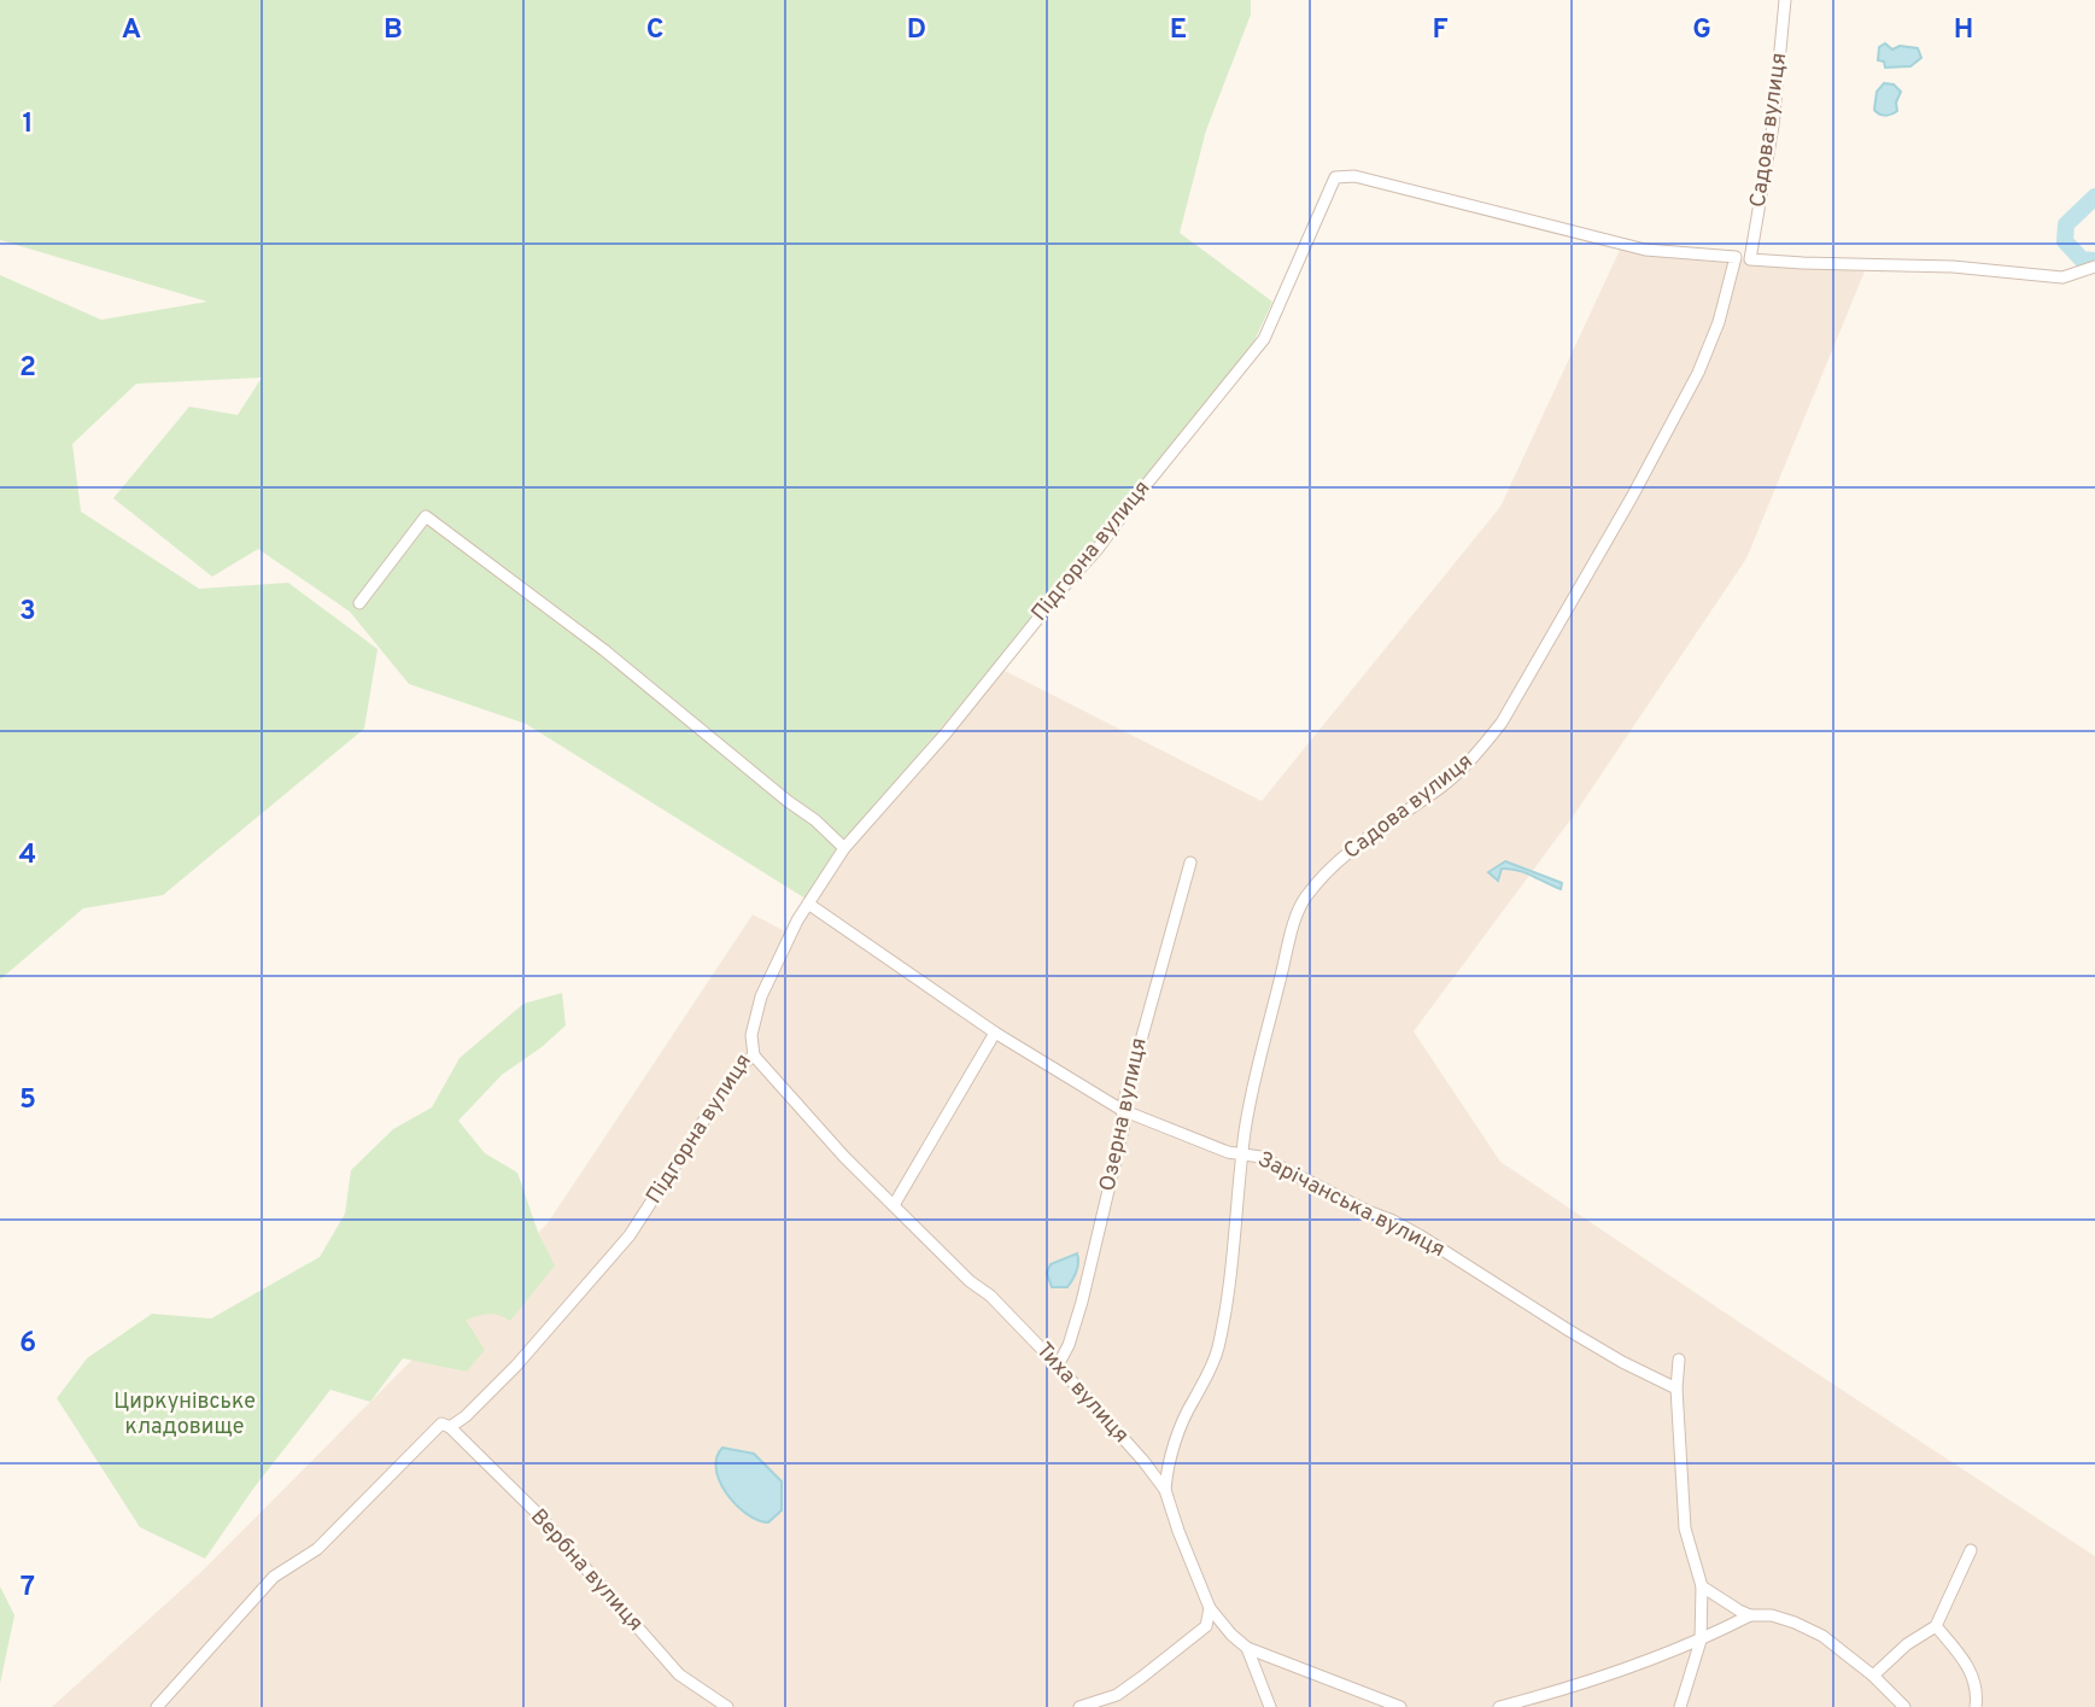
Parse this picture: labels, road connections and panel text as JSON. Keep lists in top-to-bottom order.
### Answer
{
  "streets": {
    "street": [
      "Садова вулиця",
      "Підгорна вулиця",
      "Озерна вулиця",
      "Зарічанська вулиця",
      "Тиха вулиця",
      "Вербна вулиця"
    ]
  },
  "crossings": [
    ["Садова вулиця", "Підгорна вулиця"],
    ["Садова вулиця", "Зарічанська вулиця"],
    ["Садова вулиця", "Тиха вулиця"],
    ["Підгорна вулиця", "Зарічанська вулиця"],
    ["Підгорна вулиця", "Тиха вулиця"],
    ["Підгорна вулиця", "Вербна вулиця"],
    ["Озерна вулиця", "Зарічанська вулиця"],
    ["Озерна вулиця", "Тиха вулиця"]
  ],
  "parks": ["Циркунівське кладовище"],
  "grid": {
    "columns": [
      "A",
      "B",
      "C",
      "D",
      "E",
      "F",
      "G",
      "H"
    ],
    "rows": [
      "1",
      "2",
      "3",
      "4",
      "5",
      "6",
      "7"
    ]
  }
}
